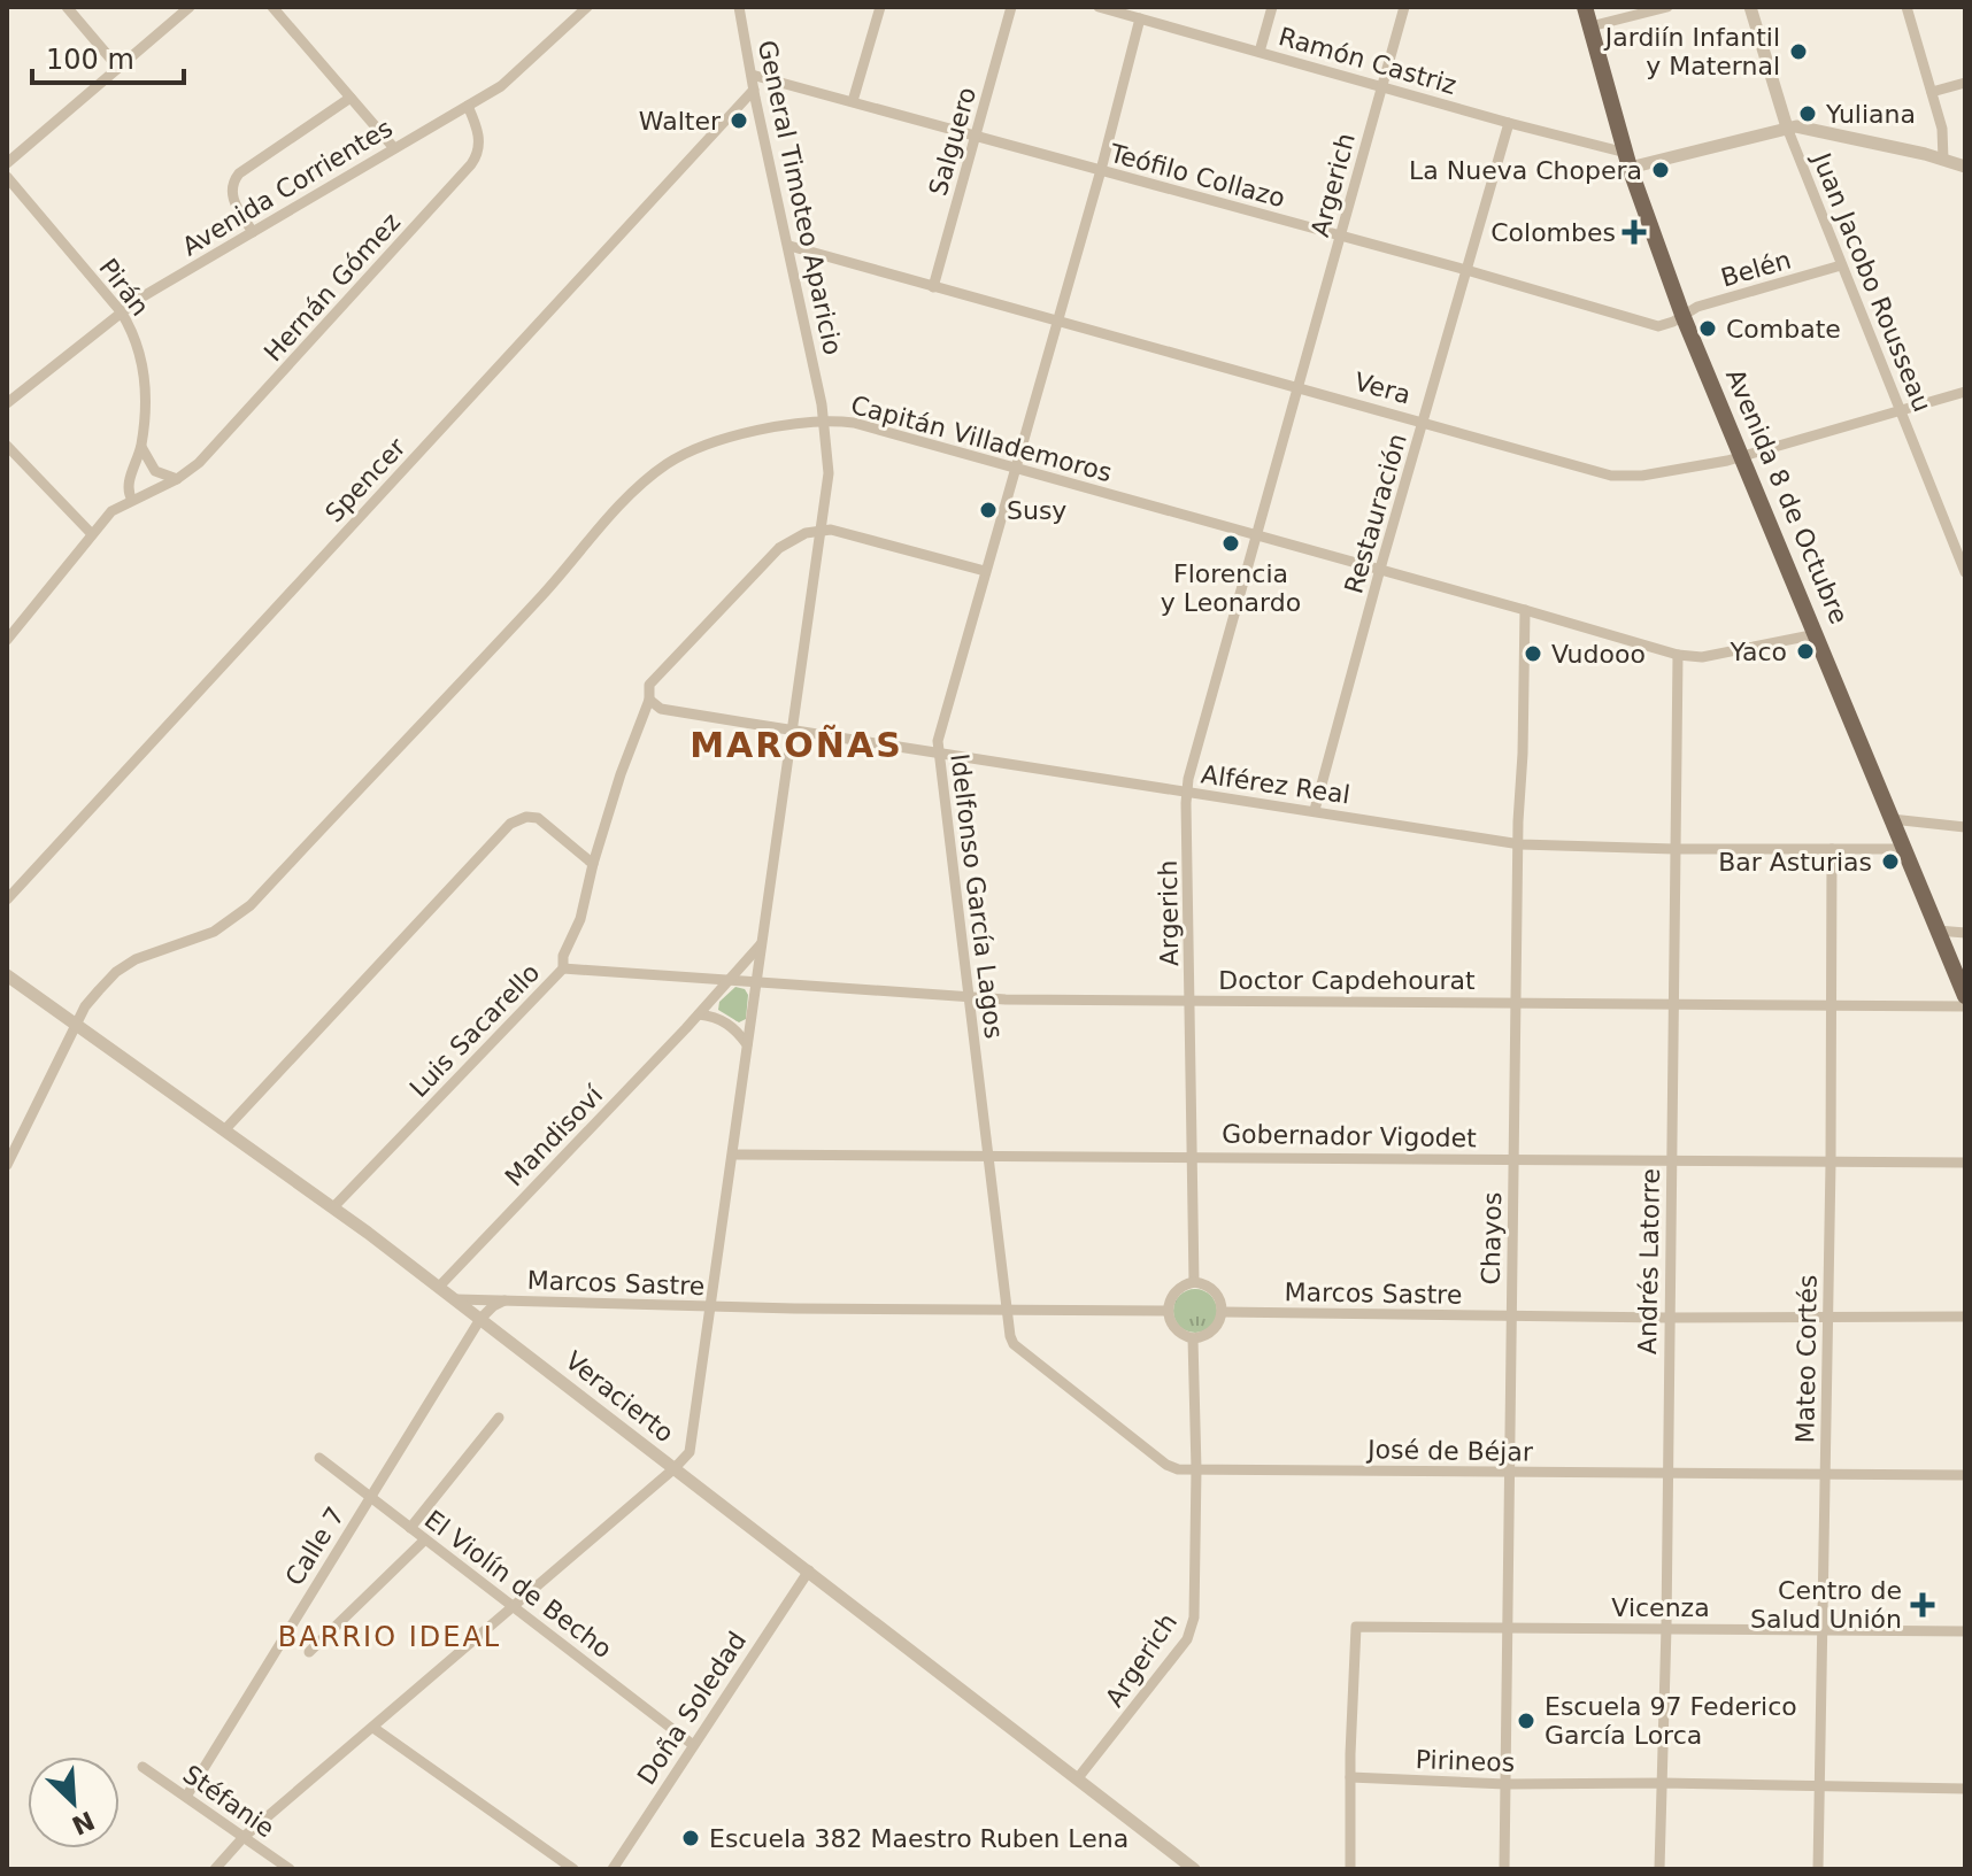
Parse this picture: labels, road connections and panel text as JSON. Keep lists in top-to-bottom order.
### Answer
{
  "streets": {
    "main road": ["Avenida 8 de Octubre"],
    "street": [
      "Ramón Castriz",
      "Salguero",
      "Teófilo Collazo",
      "Argerich",
      "Avenida Corrientes",
      "General Timoteo Aparicio",
      "Belén",
      "Juan Jacobo Rousseau",
      "Pirán",
      "Hernán Gómez",
      "Vera",
      "Capitán Villademoros",
      "Spencer",
      "Restauración",
      "Alférez Real",
      "Idelfonso García Lagos",
      "Doctor Capdehourat",
      "Luis Sacarello",
      "Mandisoví",
      "Gobernador Vigodet",
      "Chayos",
      "Andrés Latorre",
      "Marcos Sastre",
      "Mateo Cortés",
      "Veracierto",
      "José de Béjar",
      "Calle 7",
      "El Violín de Becho",
      "Vicenza",
      "Doña Soledad",
      "Pirineos",
      "Stéfanie"
    ]
  },
  "crossings": [
    ["Ramón Castriz", "Argerich"],
    ["Ramón Castriz", "Avenida 8 de Octubre"],
    ["Ramón Castriz", "Restauración"],
    ["Ramón Castriz", "Idelfonso García Lagos"],
    ["Salguero", "Teófilo Collazo"],
    ["Salguero", "Vera"],
    ["Teófilo Collazo", "Argerich"],
    ["Teófilo Collazo", "General Timoteo Aparicio"],
    ["Teófilo Collazo", "Belén"],
    ["Teófilo Collazo", "Avenida 8 de Octubre"],
    ["Teófilo Collazo", "Restauración"],
    ["Teófilo Collazo", "Idelfonso García Lagos"],
    ["Argerich", "Vera"],
    ["Argerich", "Capitán Villademoros"],
    ["Argerich", "Alférez Real"],
    ["Argerich", "Doctor Capdehourat"],
    ["Argerich", "Gobernador Vigodet"],
    ["Argerich", "Marcos Sastre"],
    ["Argerich", "Veracierto"],
    ["Argerich", "José de Béjar"],
    ["Avenida Corrientes", "Pirán"],
    ["Avenida Corrientes", "Hernán Gómez"],
    ["General Timoteo Aparicio", "Vera"],
    ["General Timoteo Aparicio", "Capitán Villademoros"],
    ["General Timoteo Aparicio", "Spencer"],
    ["General Timoteo Aparicio", "Alférez Real"],
    ["General Timoteo Aparicio", "Doctor Capdehourat"],
    ["General Timoteo Aparicio", "Luis Sacarello"],
    ["General Timoteo Aparicio", "Gobernador Vigodet"],
    ["General Timoteo Aparicio", "Marcos Sastre"],
    ["General Timoteo Aparicio", "Veracierto"],
    ["Belén", "Juan Jacobo Rousseau"],
    ["Belén", "Avenida 8 de Octubre"],
    ["Juan Jacobo Rousseau", "Vera"],
    ["Pirán", "Hernán Gómez"],
    ["Vera", "Avenida 8 de Octubre"],
    ["Vera", "Restauración"],
    ["Vera", "Idelfonso García Lagos"],
    ["Capitán Villademoros", "Avenida 8 de Octubre"],
    ["Capitán Villademoros", "Restauración"],
    ["Capitán Villademoros", "Idelfonso García Lagos"],
    ["Capitán Villademoros", "Chayos"],
    ["Capitán Villademoros", "Andrés Latorre"],
    ["Capitán Villademoros", "Veracierto"],
    ["Avenida 8 de Octubre", "Alférez Real"],
    ["Restauración", "Alférez Real"],
    ["Alférez Real", "Idelfonso García Lagos"],
    ["Alférez Real", "Luis Sacarello"],
    ["Alférez Real", "Chayos"],
    ["Alférez Real", "Andrés Latorre"],
    ["Alférez Real", "Mateo Cortés"],
    ["Idelfonso García Lagos", "Doctor Capdehourat"],
    ["Idelfonso García Lagos", "Gobernador Vigodet"],
    ["Idelfonso García Lagos", "Marcos Sastre"],
    ["Idelfonso García Lagos", "José de Béjar"],
    ["Doctor Capdehourat", "Luis Sacarello"],
    ["Doctor Capdehourat", "Mandisoví"],
    ["Doctor Capdehourat", "Chayos"],
    ["Doctor Capdehourat", "Andrés Latorre"],
    ["Doctor Capdehourat", "Mateo Cortés"],
    ["Luis Sacarello", "Veracierto"],
    ["Mandisoví", "Veracierto"],
    ["Gobernador Vigodet", "Chayos"],
    ["Gobernador Vigodet", "Andrés Latorre"],
    ["Gobernador Vigodet", "Mateo Cortés"],
    ["Chayos", "Marcos Sastre"],
    ["Chayos", "José de Béjar"],
    ["Chayos", "Vicenza"],
    ["Chayos", "Pirineos"],
    ["Andrés Latorre", "Marcos Sastre"],
    ["Andrés Latorre", "José de Béjar"],
    ["Andrés Latorre", "Vicenza"],
    ["Andrés Latorre", "Pirineos"],
    ["Marcos Sastre", "Mateo Cortés"],
    ["Marcos Sastre", "Veracierto"],
    ["Marcos Sastre", "José de Béjar"],
    ["Marcos Sastre", "Calle 7"],
    ["Mateo Cortés", "José de Béjar"],
    ["Mateo Cortés", "Vicenza"],
    ["Mateo Cortés", "Pirineos"],
    ["Veracierto", "Calle 7"],
    ["Veracierto", "Doña Soledad"],
    ["Calle 7", "El Violín de Becho"],
    ["Calle 7", "Stéfanie"],
    ["El Violín de Becho", "Doña Soledad"],
    ["Vicenza", "Pirineos"]
  ],
  "districts": ["MAROÑAS", "BARRIO IDEAL"],
  "places": {
    "other": [
      "Jardiín Infantil y Maternal",
      "Yuliana",
      "Walter",
      "La Nueva Chopera",
      "Combate",
      "Susy",
      "Florencia y Leonardo",
      "Yaco",
      "Vudooo",
      "Bar Asturias",
      "Escuela 97 Federico García Lorca",
      "Escuela 382 Maestro Ruben Lena"
    ],
    "health": ["Colombes", "Centro de Salud Unión"]
  },
  "scale_bar": "100 m",
  "north": "bottom right"
}
